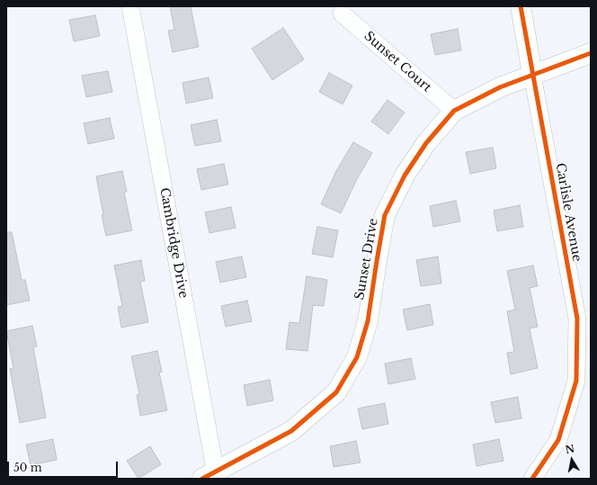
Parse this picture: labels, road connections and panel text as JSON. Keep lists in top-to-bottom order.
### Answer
{
  "streets": {
    "street": [
      "Sunset Court",
      "Carlisle Avenue",
      "Cambridge Drive",
      "Sunset Drive"
    ]
  },
  "crossings": [
    ["Sunset Court", "Sunset Drive"],
    ["Carlisle Avenue", "Sunset Drive"],
    ["Cambridge Drive", "Sunset Drive"]
  ],
  "scale_bar": "50 m",
  "north": "top"
}
